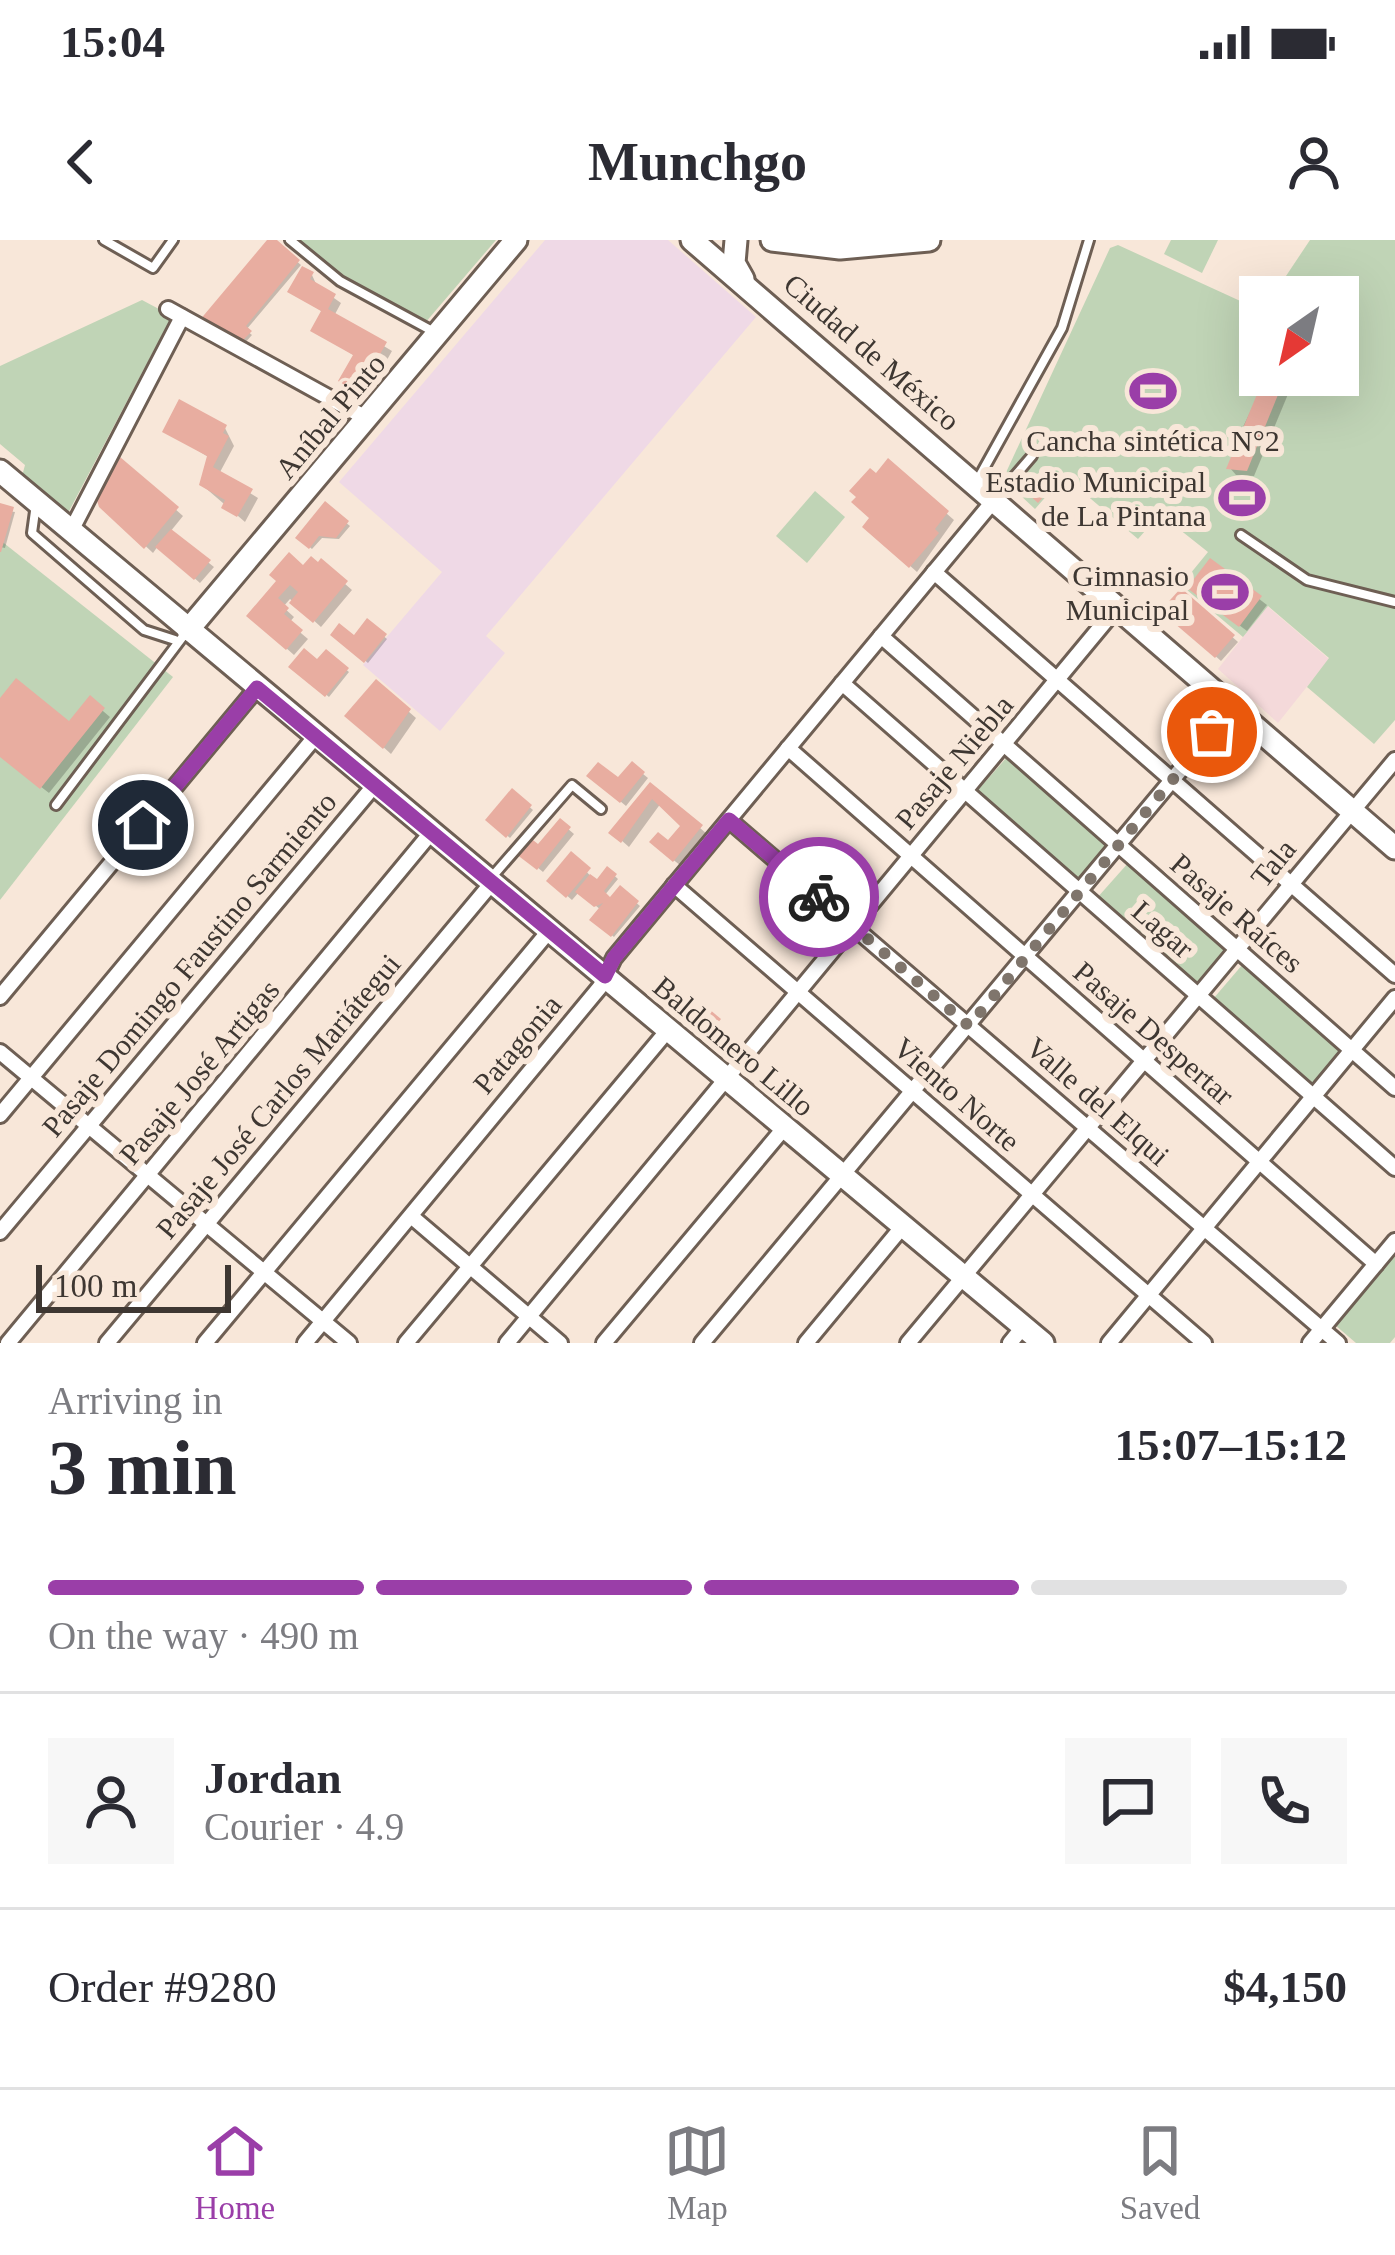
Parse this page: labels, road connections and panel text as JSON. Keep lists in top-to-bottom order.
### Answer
{
  "streets": {
    "street": [
      "Ciudad de México",
      "Aníbal Pinto",
      "Pasaje Niebla",
      "Tala",
      "Pasaje Raíces",
      "Lagar",
      "Pasaje Domingo Faustino Sarmiento",
      "Pasaje Despertar",
      "Patagonia",
      "Baldomero Lillo",
      "Pasaje José Artigas",
      "Viento Norte",
      "Pasaje José Carlos Mariátegui",
      "Valle del Elqui"
    ]
  },
  "crossings": [
    ["Ciudad de México", "Pasaje Niebla"],
    ["Ciudad de México", "Tala"],
    ["Ciudad de México", "Patagonia"],
    ["Aníbal Pinto", "Baldomero Lillo"],
    ["Pasaje Niebla", "Pasaje Raíces"],
    ["Pasaje Niebla", "Lagar"],
    ["Pasaje Niebla", "Pasaje Despertar"],
    ["Pasaje Niebla", "Baldomero Lillo"],
    ["Pasaje Niebla", "Viento Norte"],
    ["Pasaje Niebla", "Valle del Elqui"],
    ["Tala", "Pasaje Raíces"],
    ["Tala", "Lagar"],
    ["Tala", "Pasaje Despertar"],
    ["Tala", "Baldomero Lillo"],
    ["Tala", "Viento Norte"],
    ["Tala", "Valle del Elqui"],
    ["Pasaje Raíces", "Patagonia"],
    ["Lagar", "Patagonia"],
    ["Pasaje Domingo Faustino Sarmiento", "Baldomero Lillo"],
    ["Pasaje Despertar", "Patagonia"],
    ["Patagonia", "Baldomero Lillo"],
    ["Patagonia", "Viento Norte"],
    ["Patagonia", "Valle del Elqui"],
    ["Baldomero Lillo", "Pasaje José Artigas"],
    ["Baldomero Lillo", "Pasaje José Carlos Mariátegui"]
  ],
  "places": {
    "sports": ["Cancha sintética N°2", "Estadio Municipal de La Pintana", "Gimnasio Municipal"]
  },
  "scale_bar": "100 m",
  "north": "bottom left",
  "page": {
    "status": "15:04",
    "header": "Munchgo",
    "scale": "100 m",
    "heading": ["3 min", "Arriving in", "15:07–15:12"],
    "panel": [
      "Jordan",
      "Courier · 4.9",
      "Order #9280",
      "$4,150"
    ],
    "bar": "On the way · 490 m",
    "tabs": ["Home", "Map", "Saved"]
  }
}
